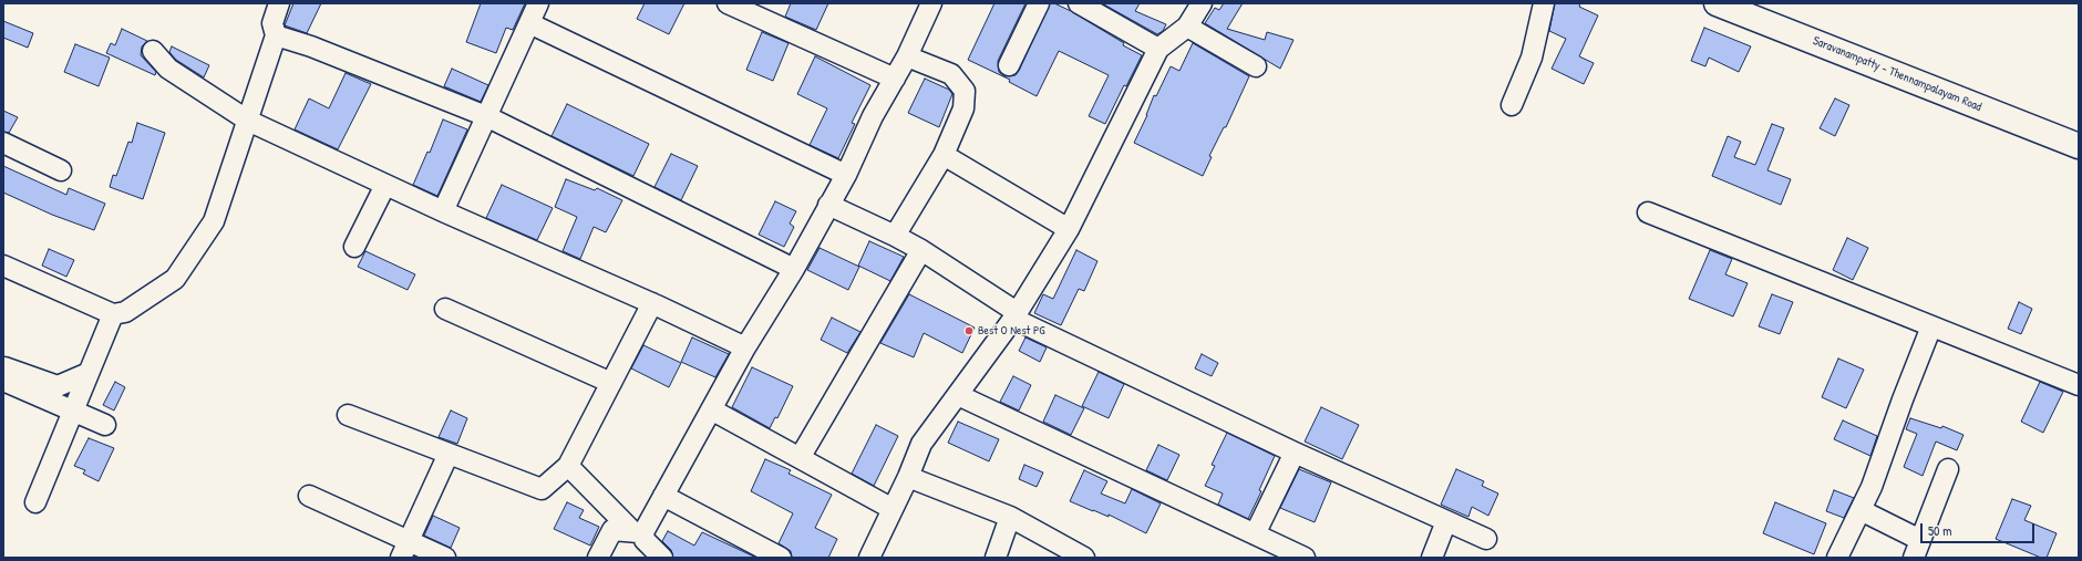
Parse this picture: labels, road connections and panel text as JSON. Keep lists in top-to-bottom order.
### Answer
{
  "streets": {
    "main road": ["Saravanampatty - Thennampalayam Road"]
  },
  "places": ["Best O Nest PG"],
  "scale_bar": "50 m"
}
